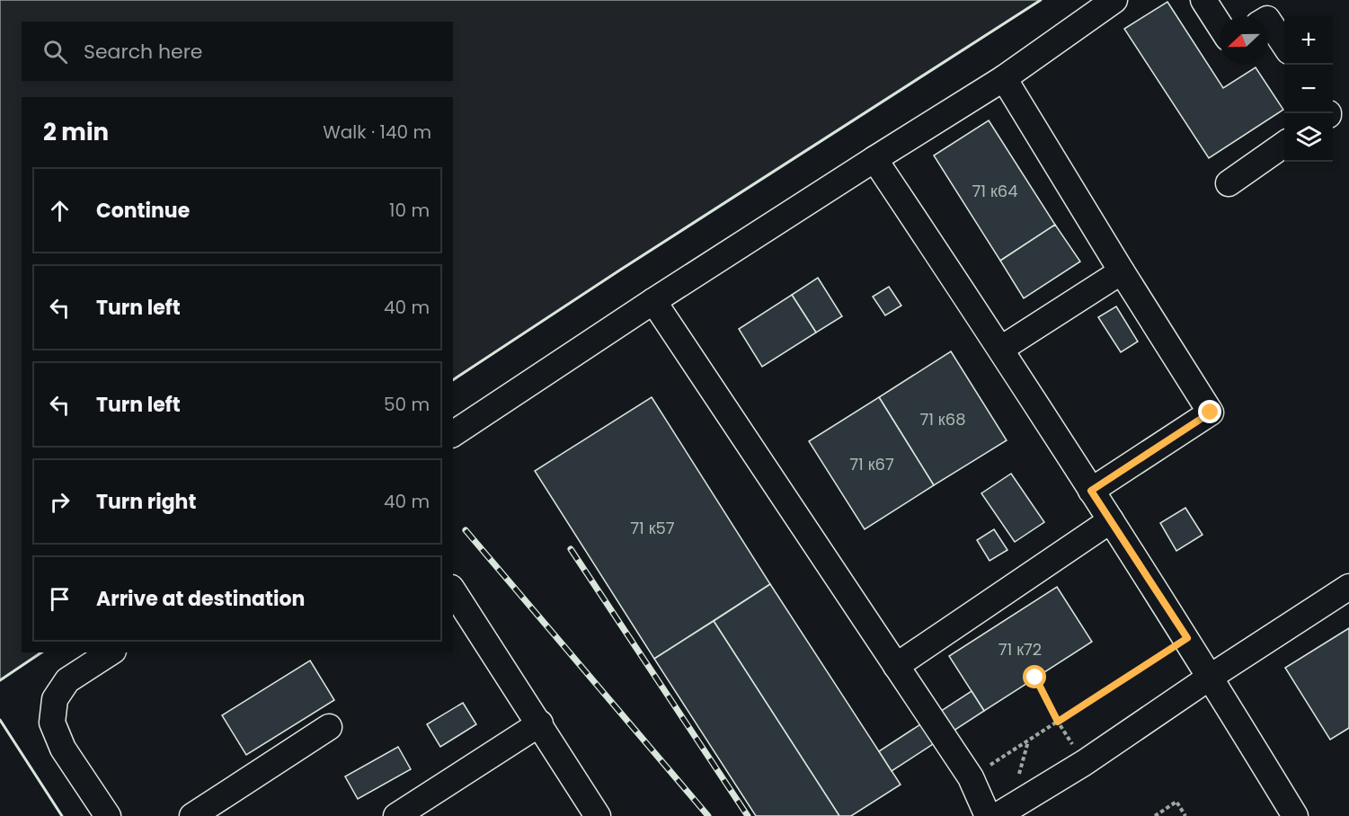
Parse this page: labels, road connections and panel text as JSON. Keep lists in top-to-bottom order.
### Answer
{
  "house_numbers": [
    "71 к64",
    "71 к68",
    "71 к67",
    "71 к57",
    "71 к72"
  ],
  "north": "left",
  "page": {
    "map_buttons": ["+", "−"],
    "search": "Search here",
    "heading": ["2 min", "Walk · 140 m"],
    "list": [
      ["Continue", "10 m"],
      ["Turn left", "40 m"],
      ["Turn left", "50 m"],
      ["Turn right", "40 m"],
      "Arrive at destination"
    ]
  }
}
